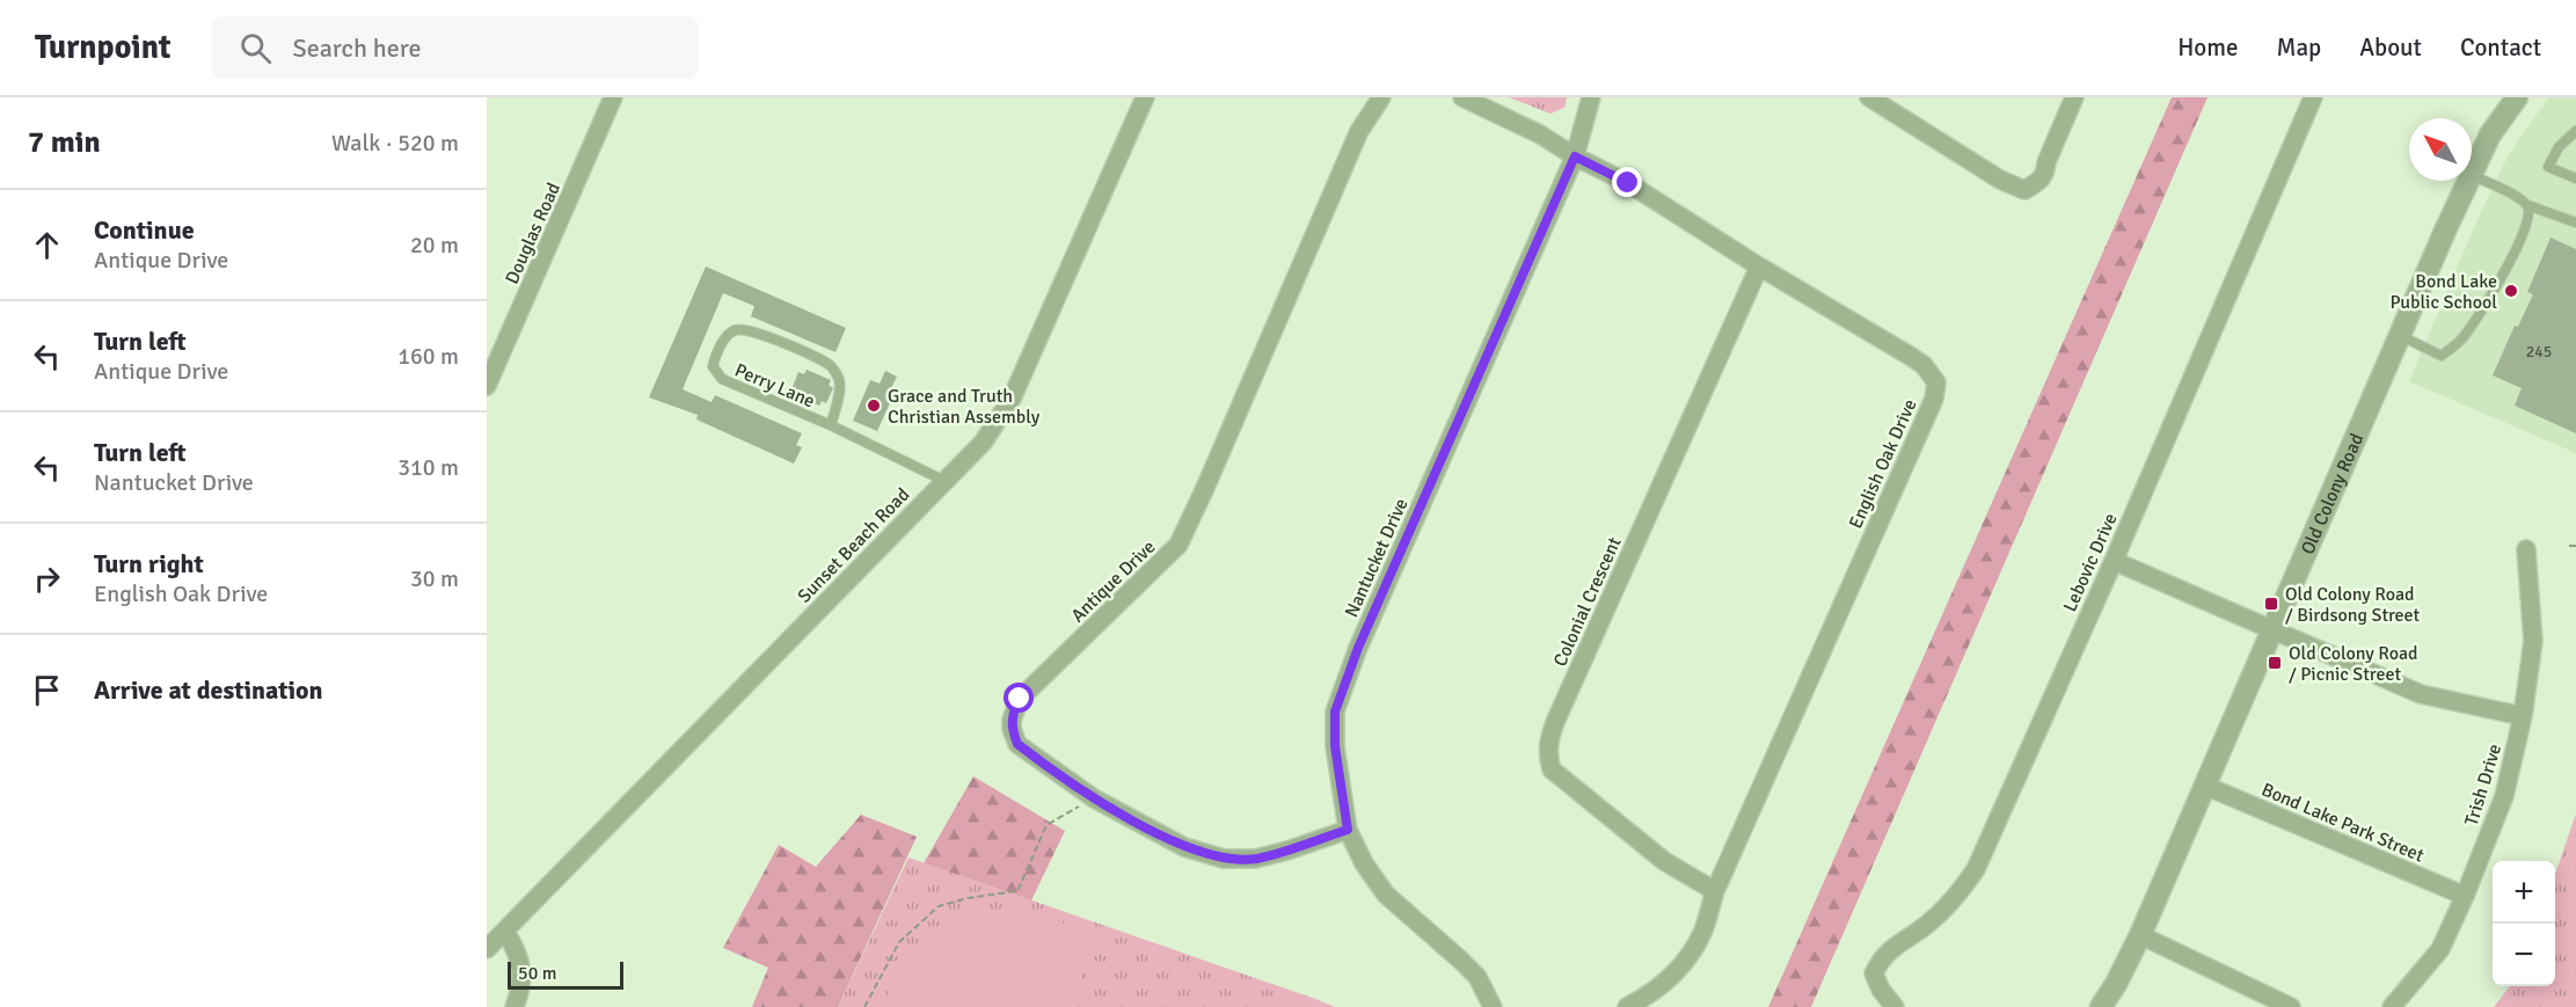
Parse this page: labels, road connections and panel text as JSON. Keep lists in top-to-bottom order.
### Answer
{
  "streets": {
    "street": [
      "Douglas Road",
      "English Oak Drive",
      "Old Colony Road",
      "Sunset Beach Road",
      "Nantucket Drive",
      "Lebovic Drive",
      "Antique Drive",
      "Colonial Crescent",
      "Trish Drive",
      "Bond Lake Park Street"
    ],
    "lane": ["Perry Lane"]
  },
  "crossings": [
    ["Perry Lane", "Sunset Beach Road"],
    ["English Oak Drive", "Nantucket Drive"],
    ["English Oak Drive", "Colonial Crescent"],
    ["Old Colony Road", "Bond Lake Park Street"],
    ["Nantucket Drive", "Antique Drive"],
    ["Trish Drive", "Bond Lake Park Street"]
  ],
  "places": {
    "other": ["Bond Lake Public School", "Grace and Truth Christian Assembly"],
    "transit": ["Old Colony Road / Birdsong Street", "Old Colony Road / Picnic Street"]
  },
  "house_numbers": ["245"],
  "scale_bar": "50 m",
  "north": "top left",
  "page": {
    "header": "Turnpoint",
    "search": "Search here",
    "nav": [
      "Home",
      "Map",
      "About",
      "Contact"
    ],
    "heading": ["7 min", "Walk · 520 m"],
    "list": [
      ["Continue", "Antique Drive", "20 m"],
      ["Turn left", "Antique Drive", "160 m"],
      ["Turn left", "Nantucket Drive", "310 m"],
      ["Turn right", "English Oak Drive", "30 m"],
      "Arrive at destination"
    ],
    "map_buttons": ["+", "−"],
    "scale": "50 m"
  }
}
